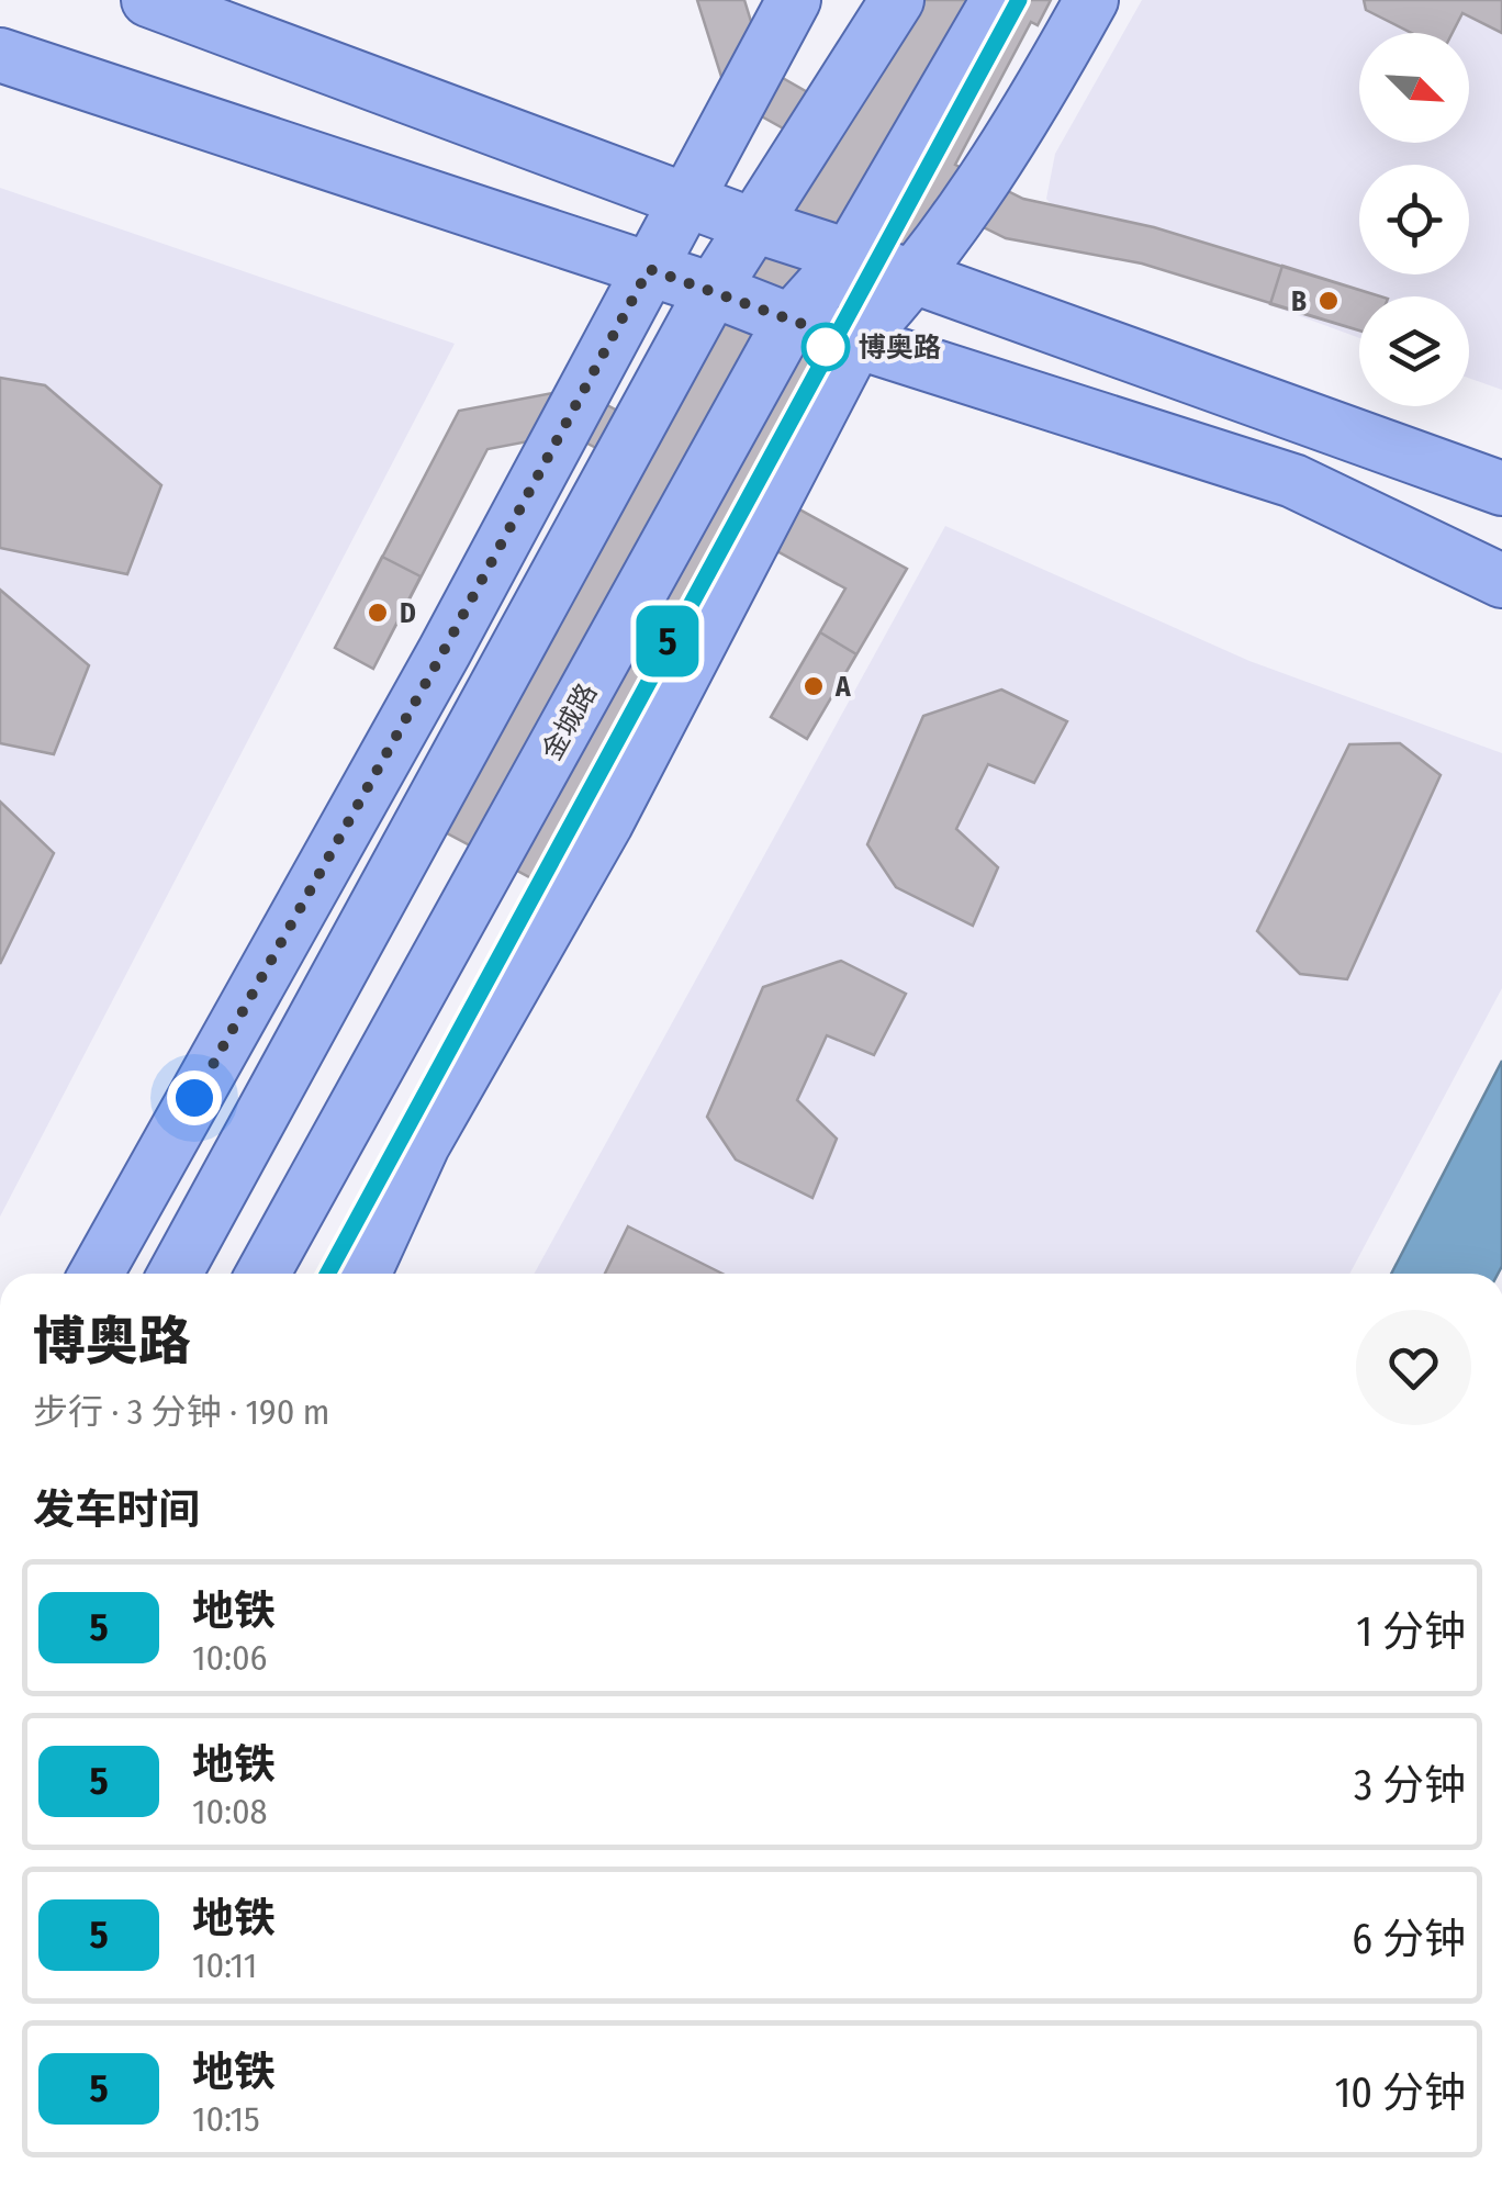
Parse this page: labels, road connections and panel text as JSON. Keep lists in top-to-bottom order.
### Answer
{
  "streets": {
    "main road": ["金城路"]
  },
  "places": [
    "B",
    "博奥路",
    "D",
    "A"
  ],
  "lines": ["metro line 5"],
  "north": "bottom right",
  "page": {
    "on_map": "5",
    "heading": [
      ["博奥路", "步行 · 3 分钟 · 190 m"],
      "发车时间"
    ],
    "list": [
      {
        "mark": "5",
        "name": "地铁",
        "note": "10:06",
        "value": "1 分钟"
      },
      {
        "mark": "5",
        "name": "地铁",
        "note": "10:08",
        "value": "3 分钟"
      },
      {
        "mark": "5",
        "name": "地铁",
        "note": "10:11",
        "value": "6 分钟"
      },
      {
        "mark": "5",
        "name": "地铁",
        "note": "10:15",
        "value": "10 分钟"
      }
    ]
  }
}
